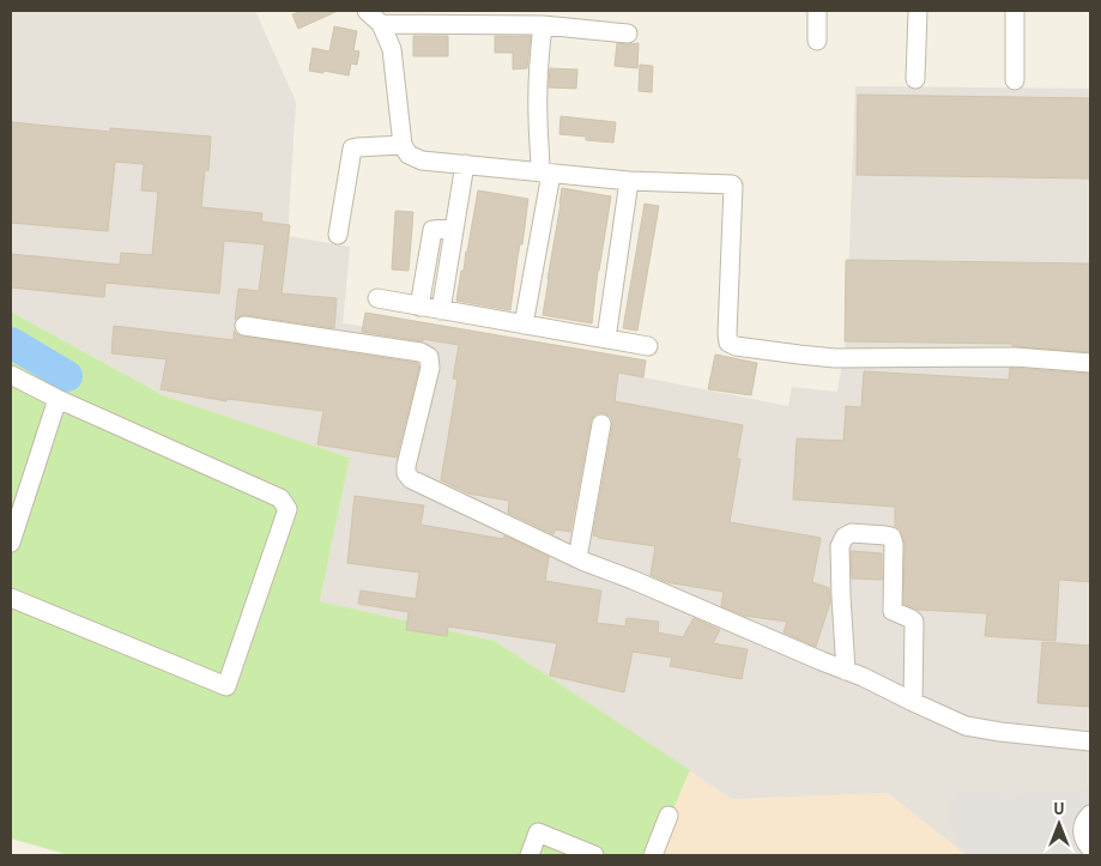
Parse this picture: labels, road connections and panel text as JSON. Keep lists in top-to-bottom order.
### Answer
{
  "north": "top"
}
